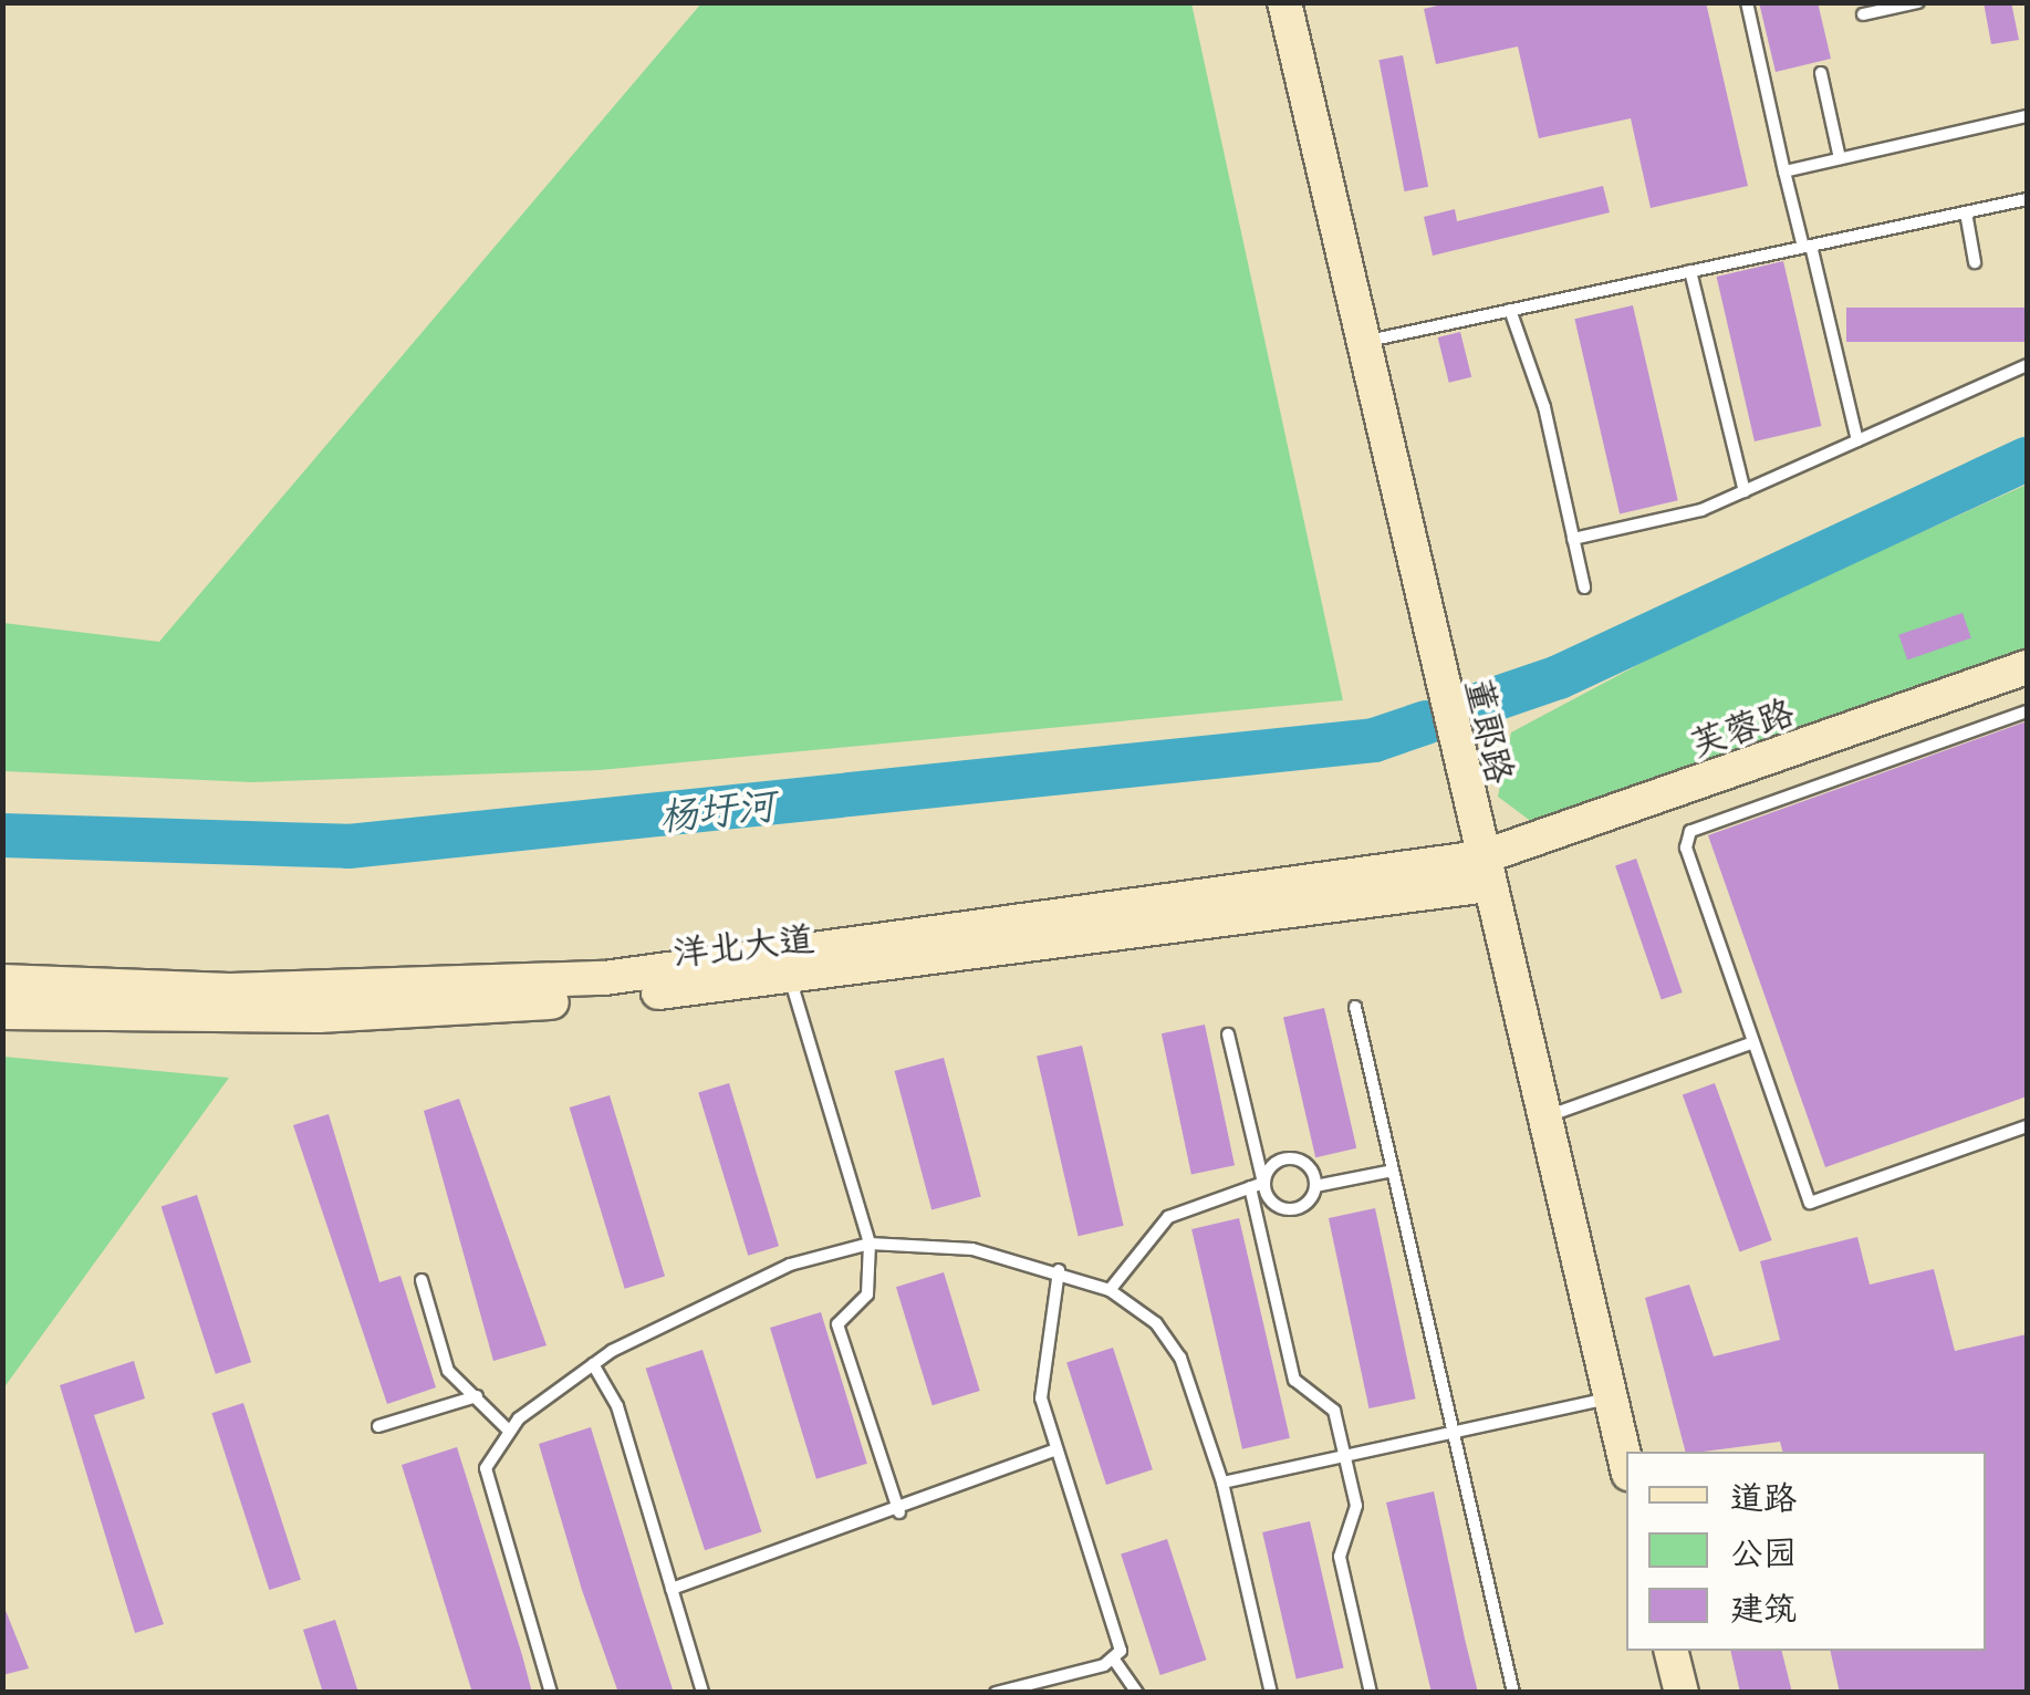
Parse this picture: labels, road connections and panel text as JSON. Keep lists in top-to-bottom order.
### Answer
{
  "streets": {
    "street": ["芙蓉路", "董郎路", "洋北大道"]
  },
  "crossings": [
    ["芙蓉路", "董郎路"],
    ["芙蓉路", "洋北大道"],
    ["董郎路", "洋北大道"]
  ],
  "water": ["杨圩河"],
  "legend": ["道路", "公园", "建筑"]
}
